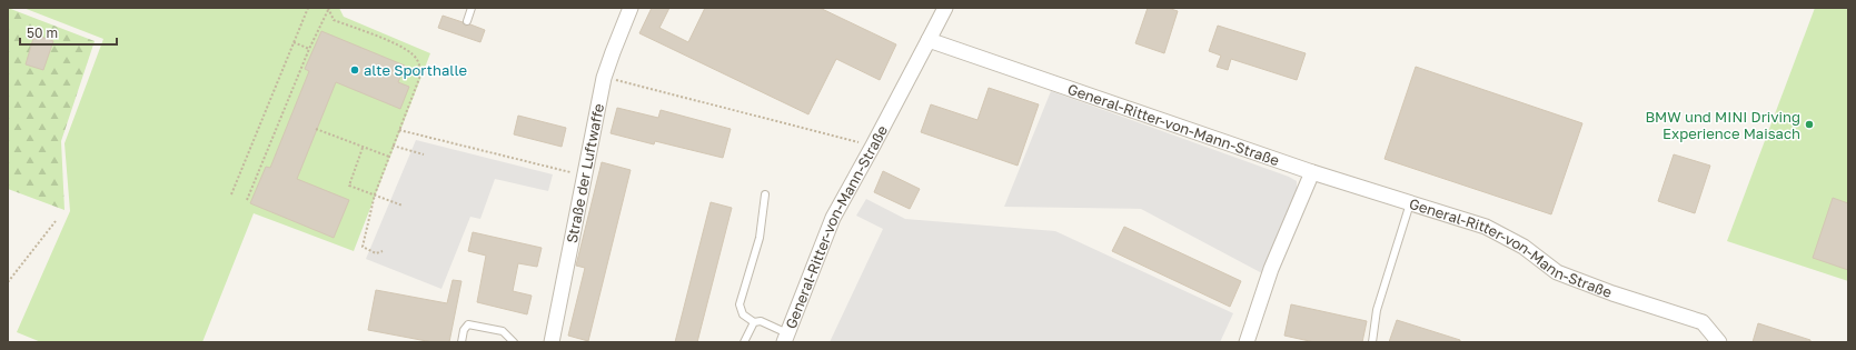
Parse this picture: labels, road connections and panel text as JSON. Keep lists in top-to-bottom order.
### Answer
{
  "streets": {
    "street": ["General-Ritter-von-Mann-Straße", "Straße der Luftwaffe"]
  },
  "places": ["alte Sporthalle", "BMW und MINI Driving Experience Maisach"],
  "scale_bar": "50 m"
}
